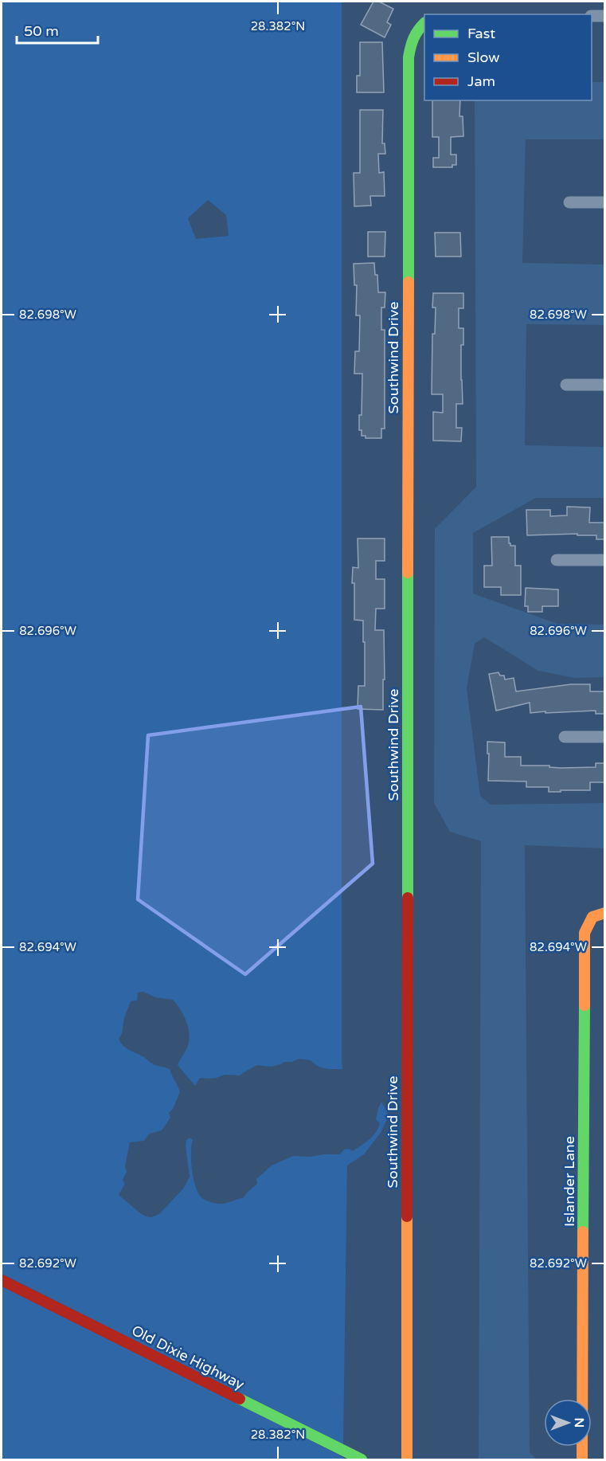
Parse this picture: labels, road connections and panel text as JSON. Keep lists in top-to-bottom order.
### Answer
{
  "streets": {
    "street": ["Southwind Drive", "Islander Lane", "Old Dixie Highway"]
  },
  "legend": ["Fast", "Slow", "Jam"],
  "scale_bar": "50 m",
  "north": "right",
  "coordinates": [
    "28.382°N",
    "82.698°W",
    "82.696°W",
    "82.694°W",
    "82.692°W"
  ]
}
